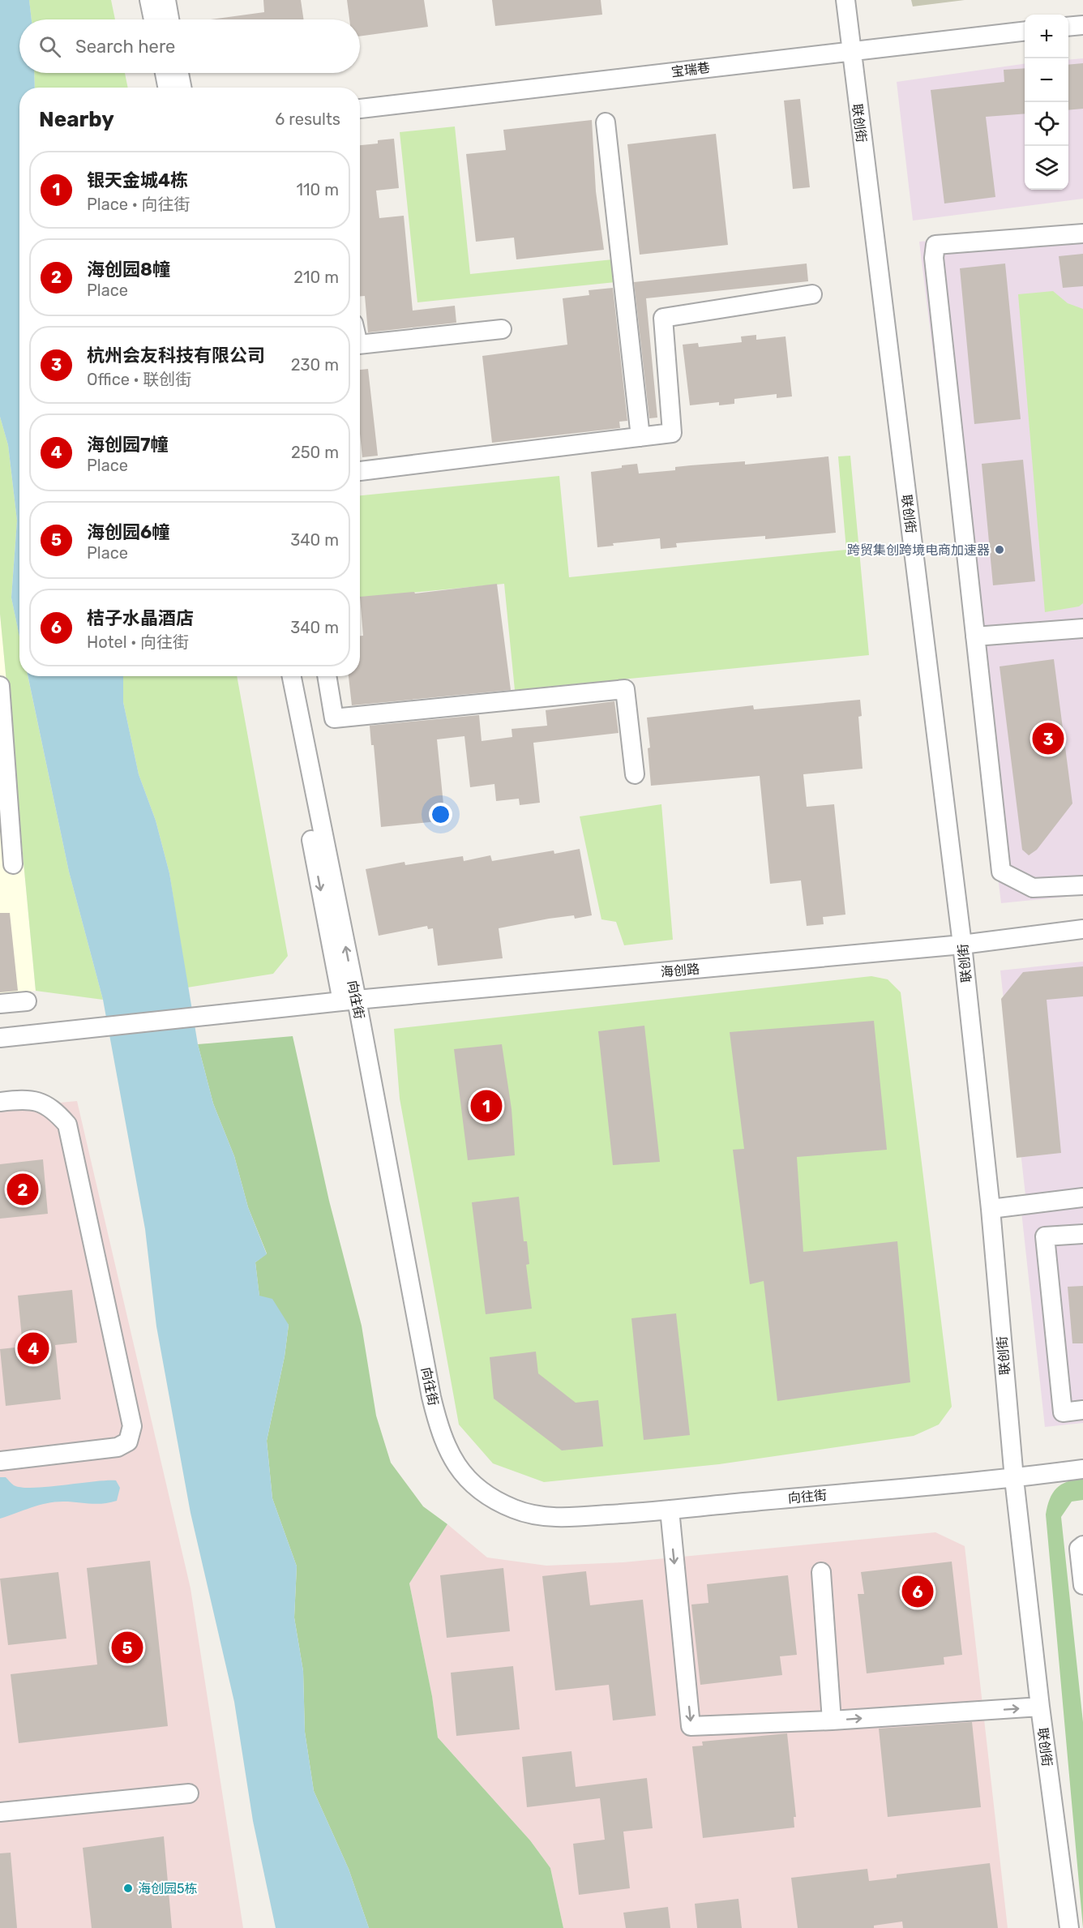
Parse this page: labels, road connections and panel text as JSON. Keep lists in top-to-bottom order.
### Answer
{
  "streets": {
    "street": [
      "宝瑞巷",
      "联创街",
      "海创路",
      "向往街"
    ]
  },
  "crossings": [
    ["宝瑞巷", "联创街"],
    ["联创街", "海创路"],
    ["联创街", "向往街"],
    ["海创路", "向往街"]
  ],
  "places": ["跨贸集创跨境电商加速器", "海创园5栋"],
  "page": {
    "map_buttons": ["+", "−"],
    "search": "Search here",
    "heading": ["Nearby", "6 results"],
    "list": [
      {
        "mark": "1",
        "name": "银天金城4栋",
        "note": "Place · 向往街",
        "value": "110 m"
      },
      {
        "mark": "2",
        "name": "海创园8幢",
        "note": "Place",
        "value": "210 m"
      },
      {
        "mark": "3",
        "name": "杭州会友科技有限公司",
        "note": "Office · 联创街",
        "value": "230 m"
      },
      {
        "mark": "4",
        "name": "海创园7幢",
        "note": "Place",
        "value": "250 m"
      },
      {
        "mark": "5",
        "name": "海创园6幢",
        "note": "Place",
        "value": "340 m"
      },
      {
        "mark": "6",
        "name": "桔子水晶酒店",
        "note": "Hotel · 向往街",
        "value": "340 m"
      }
    ],
    "pins": [
      "3",
      "1",
      "2",
      "4",
      "6",
      "5"
    ]
  }
}
